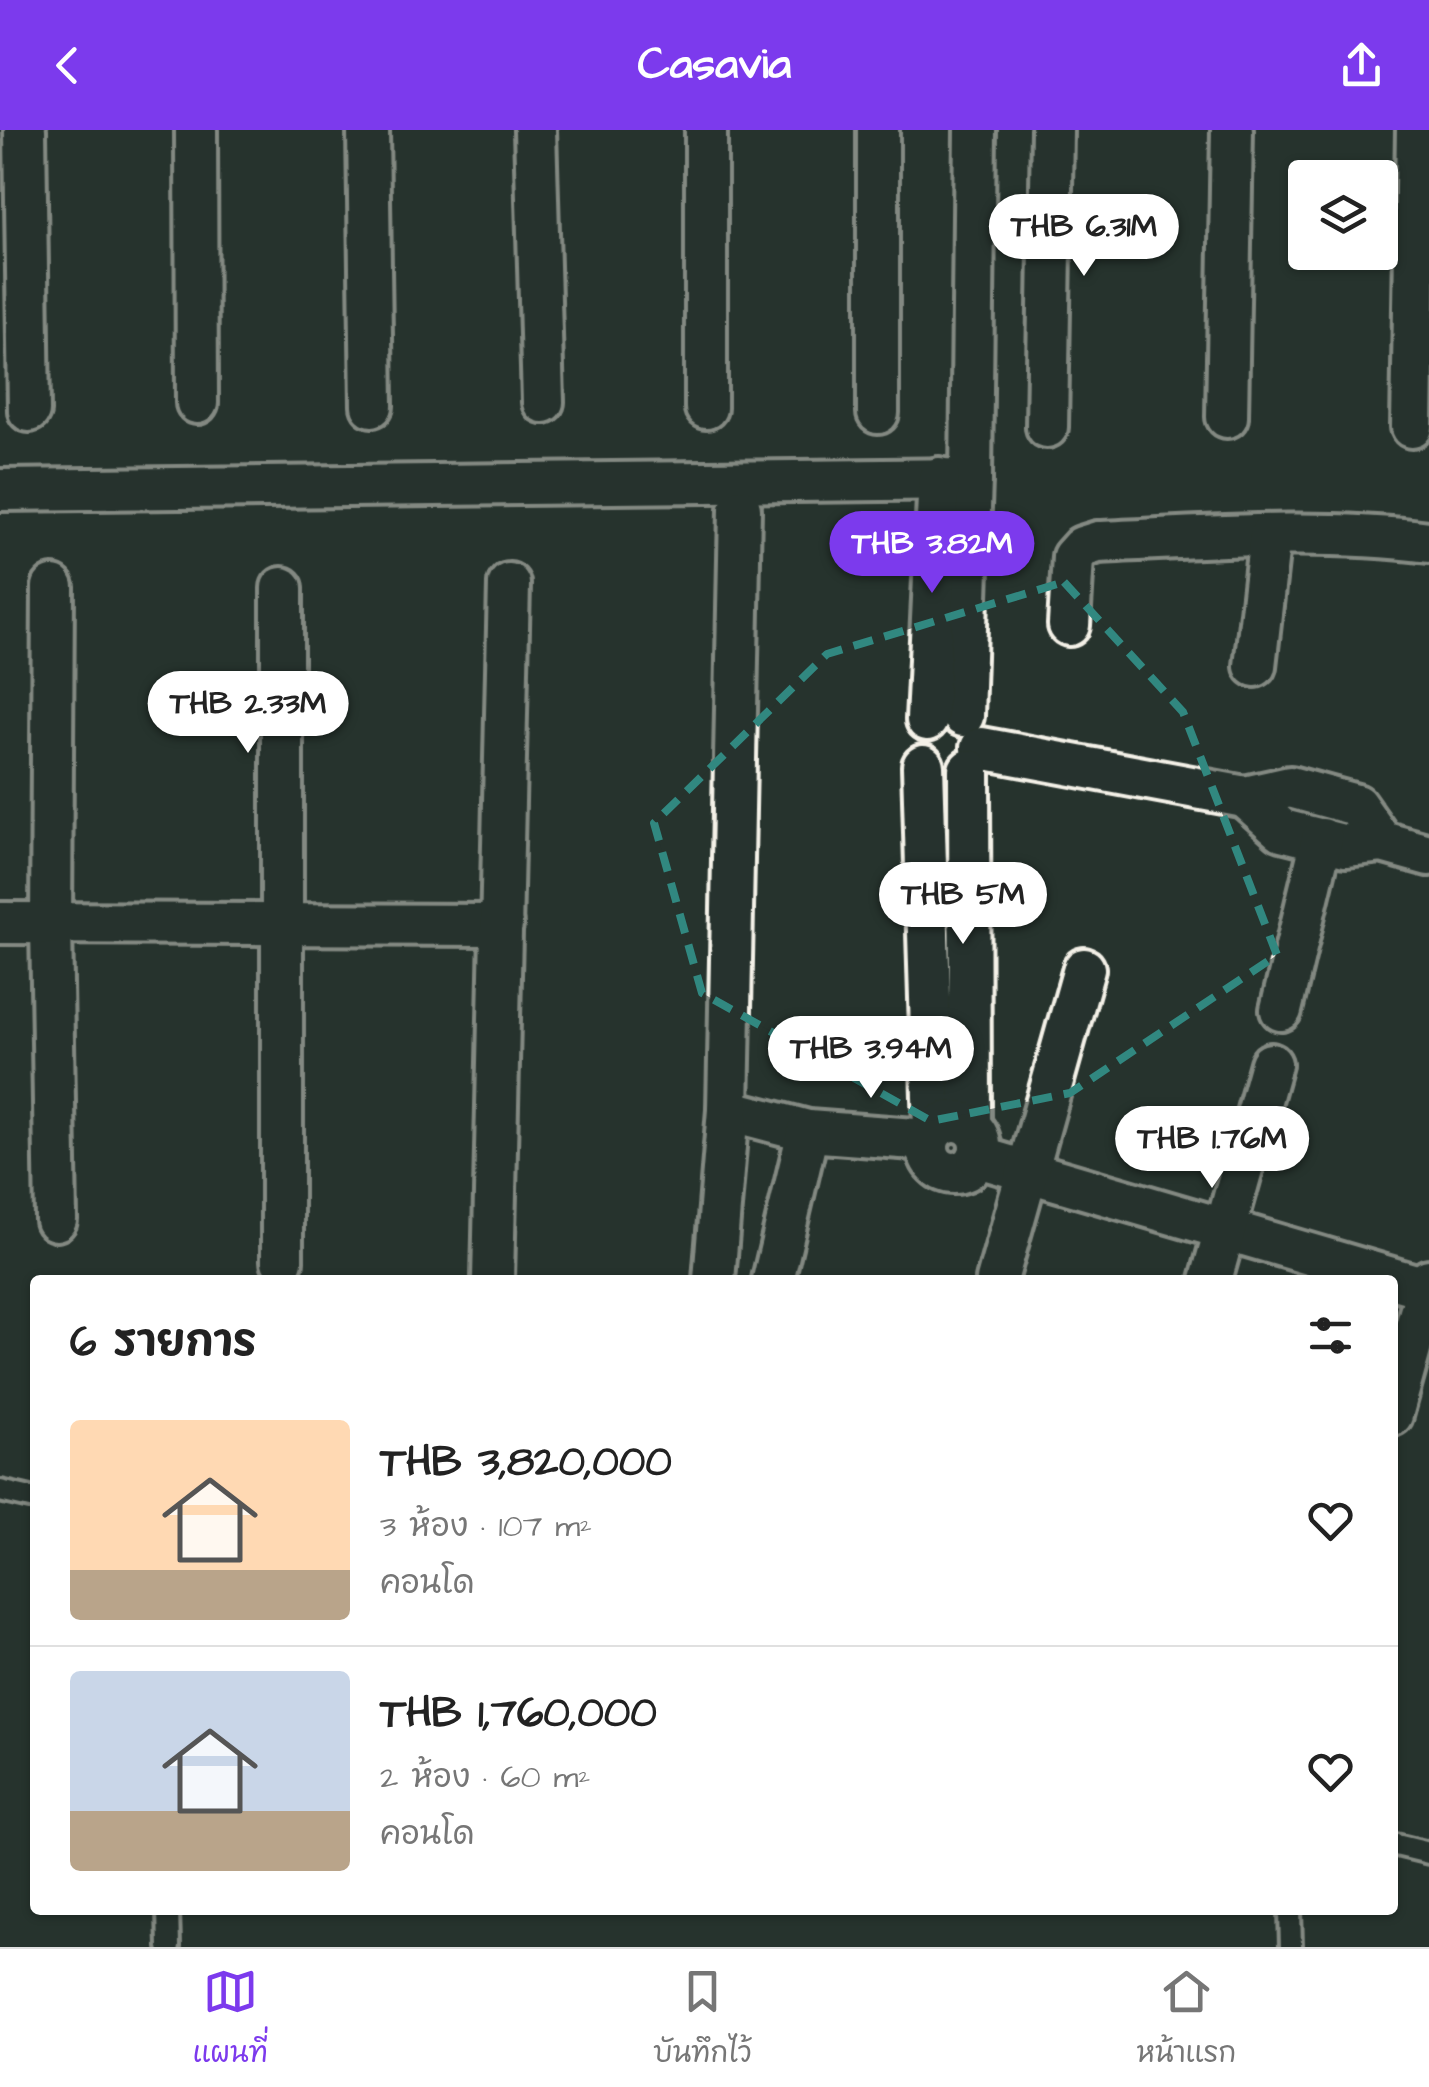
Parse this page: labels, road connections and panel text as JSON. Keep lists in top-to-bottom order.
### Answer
{
  "page": {
    "header": "Casavia",
    "price": [
      "THB 6.31M",
      "THB 3.82M",
      "THB 2.33M",
      "THB 5M",
      "THB 3.94M",
      "THB 1.76M"
    ],
    "heading": "6 รายการ",
    "list": [
      {
        "name": "THB 3,820,000",
        "note": "3 ห้อง · 107 m² · คอนโด"
      },
      {
        "name": "THB 1,760,000",
        "note": "2 ห้อง · 60 m² · คอนโด"
      }
    ],
    "tabs": ["แผนที่", "บันทึกไว้", "หน้าแรก"]
  }
}
